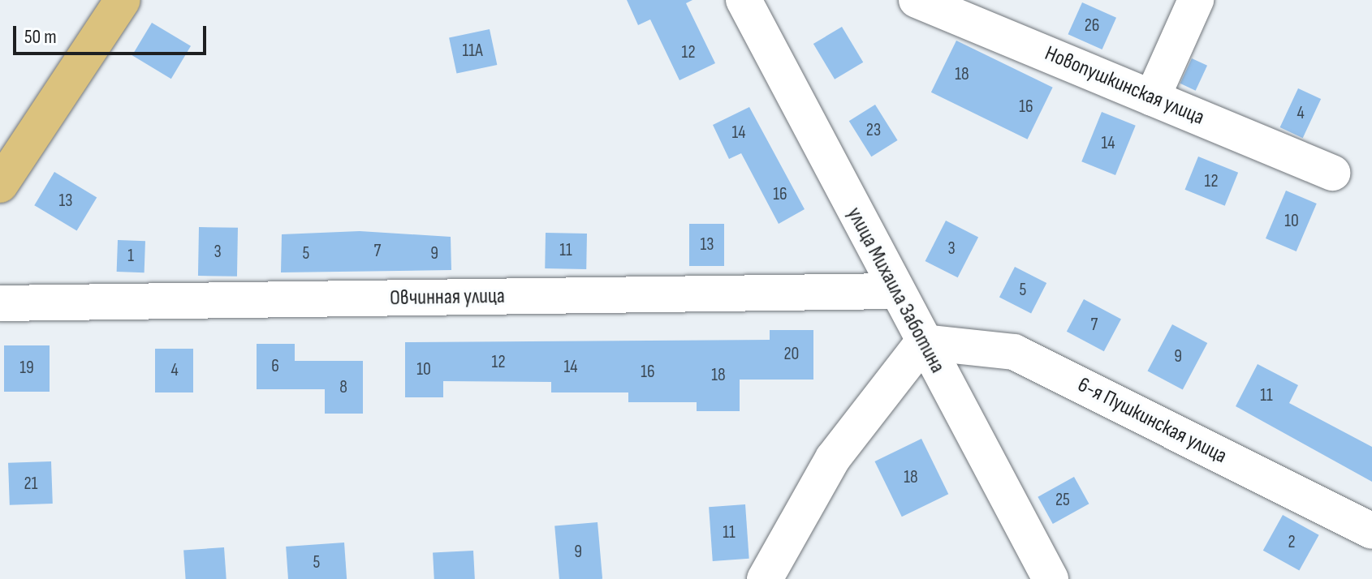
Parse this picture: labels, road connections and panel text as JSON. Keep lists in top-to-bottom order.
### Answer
{
  "streets": {
    "street": [
      "Новопушкинская улица",
      "улица Михаила Заботина",
      "Овчинная улица",
      "6-я Пушкинская улица"
    ]
  },
  "crossings": [
    ["улица Михаила Заботина", "Овчинная улица"],
    ["улица Михаила Заботина", "6-я Пушкинская улица"]
  ],
  "house_numbers": [
    "26",
    "11А",
    "12",
    "18",
    "16",
    "4",
    "23",
    "14",
    "14",
    "12",
    "16",
    "13",
    "10",
    "13",
    "3",
    "11",
    "7",
    "3",
    "5",
    "9",
    "1",
    "5",
    "7",
    "20",
    "9",
    "12",
    "6",
    "14",
    "19",
    "10",
    "4",
    "16",
    "18",
    "8",
    "11",
    "18",
    "21",
    "25",
    "11",
    "2",
    "9",
    "5"
  ],
  "scale_bar": "50 m"
}
